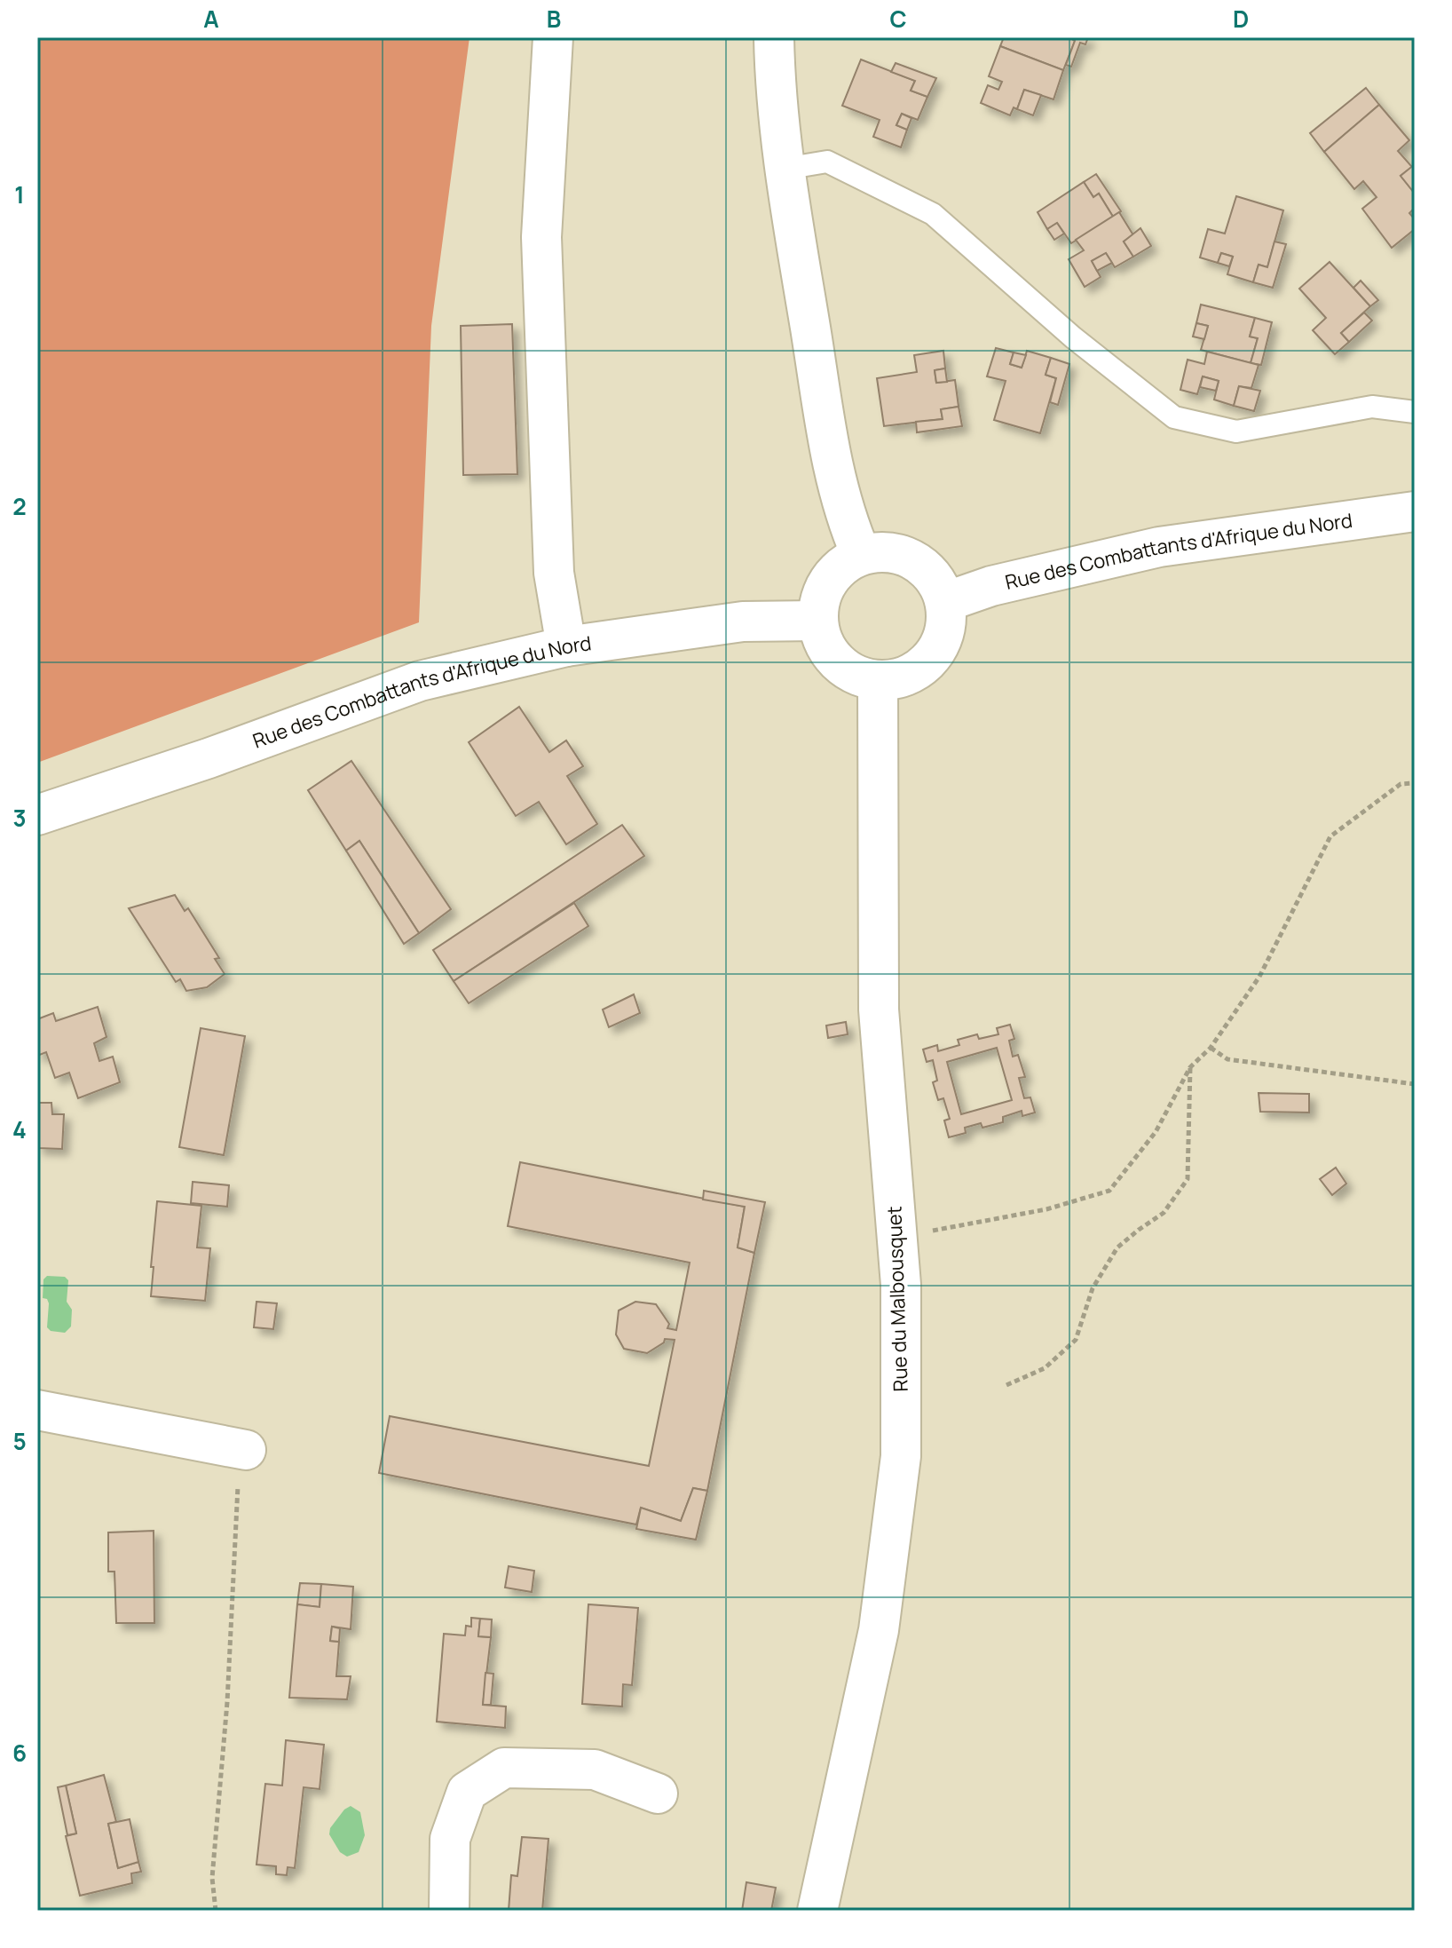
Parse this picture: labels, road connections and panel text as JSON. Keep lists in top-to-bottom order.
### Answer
{
  "streets": {
    "street": ["Rue des Combattants d'Afrique du Nord", "Rue du Malbousquet"]
  },
  "crossings": [
    ["Rue des Combattants d'Afrique du Nord", "Rue du Malbousquet"]
  ],
  "grid": {
    "columns": [
      "A",
      "B",
      "C",
      "D"
    ],
    "rows": [
      "1",
      "2",
      "3",
      "4",
      "5",
      "6"
    ]
  }
}
